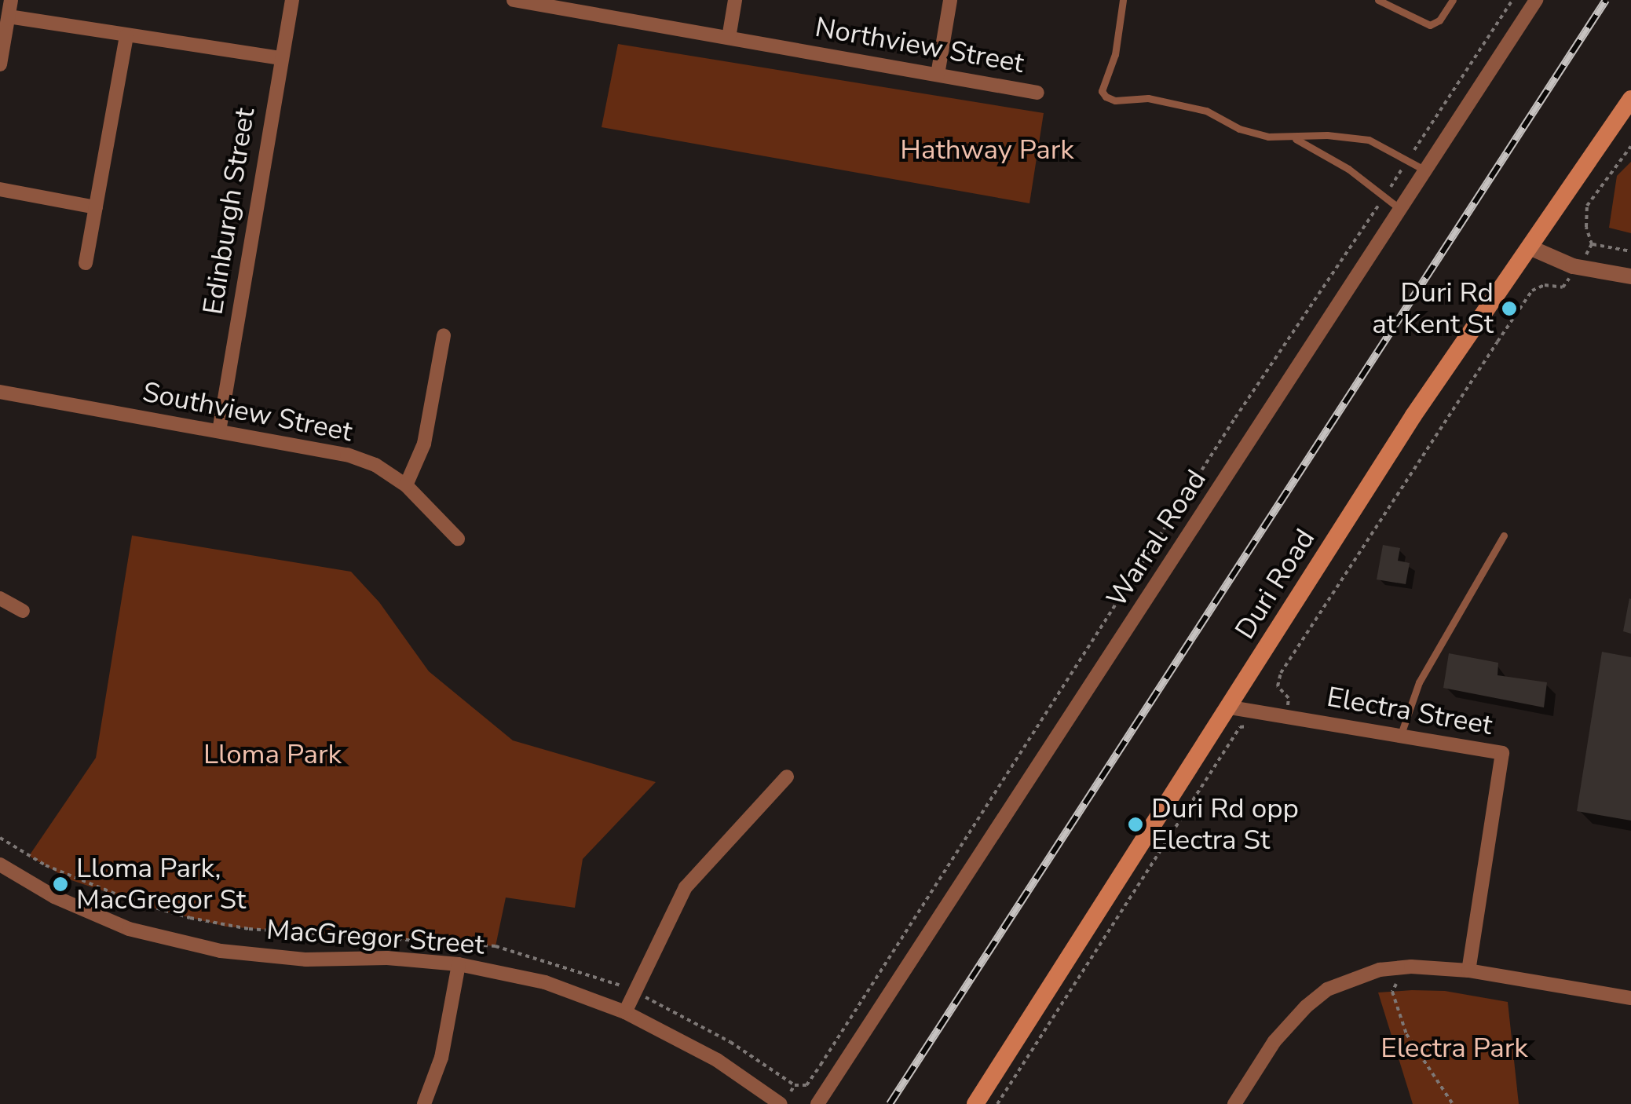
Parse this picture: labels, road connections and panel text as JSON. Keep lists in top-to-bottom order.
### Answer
{
  "streets": {
    "main road": ["Duri Road"],
    "street": [
      "Northview Street",
      "Edinburgh Street",
      "Southview Street",
      "Warral Road",
      "Electra Street",
      "MacGregor Street"
    ]
  },
  "crossings": [
    ["Edinburgh Street", "Southview Street"],
    ["Duri Road", "Electra Street"]
  ],
  "parks": ["Hathway Park", "Lloma Park", "Electra Park"],
  "places": ["Duri Rd at Kent St", "Duri Rd opp Electra St", "Lloma Park, MacGregor St"]
}
